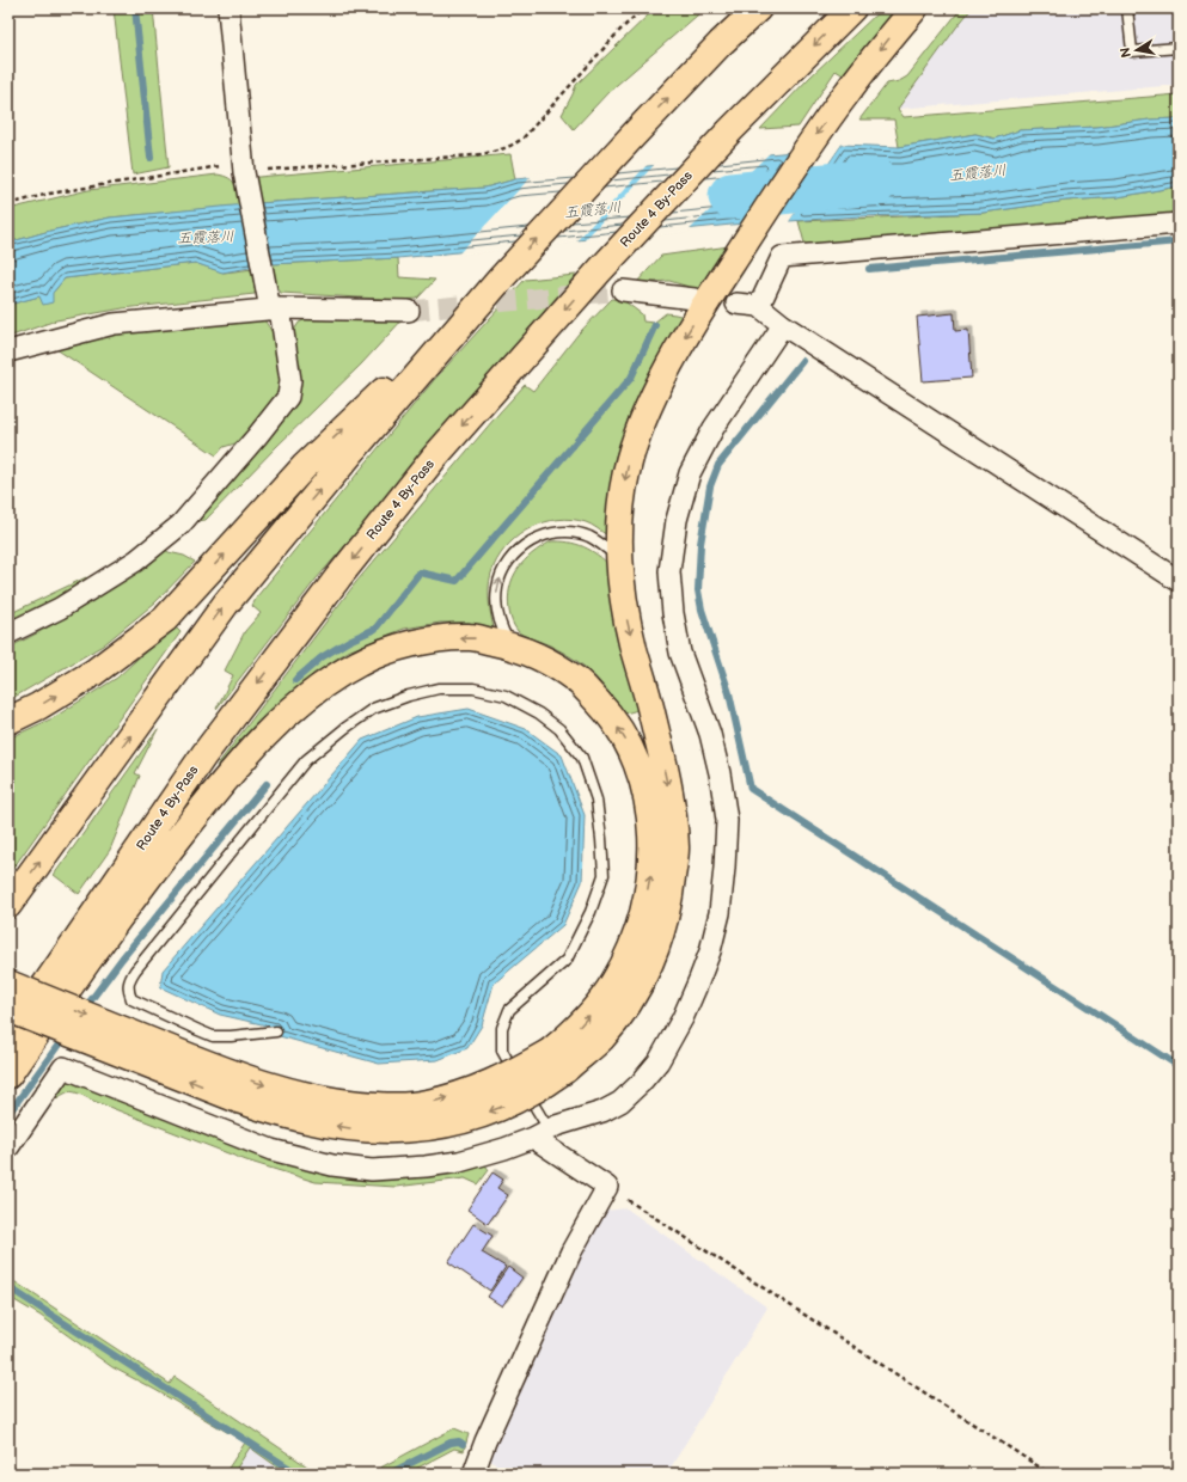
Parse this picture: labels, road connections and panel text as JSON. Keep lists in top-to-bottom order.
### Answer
{
  "streets": {
    "highway": ["Route 4 By-Pass"]
  },
  "water": ["五霞落川"],
  "north": "left"
}
